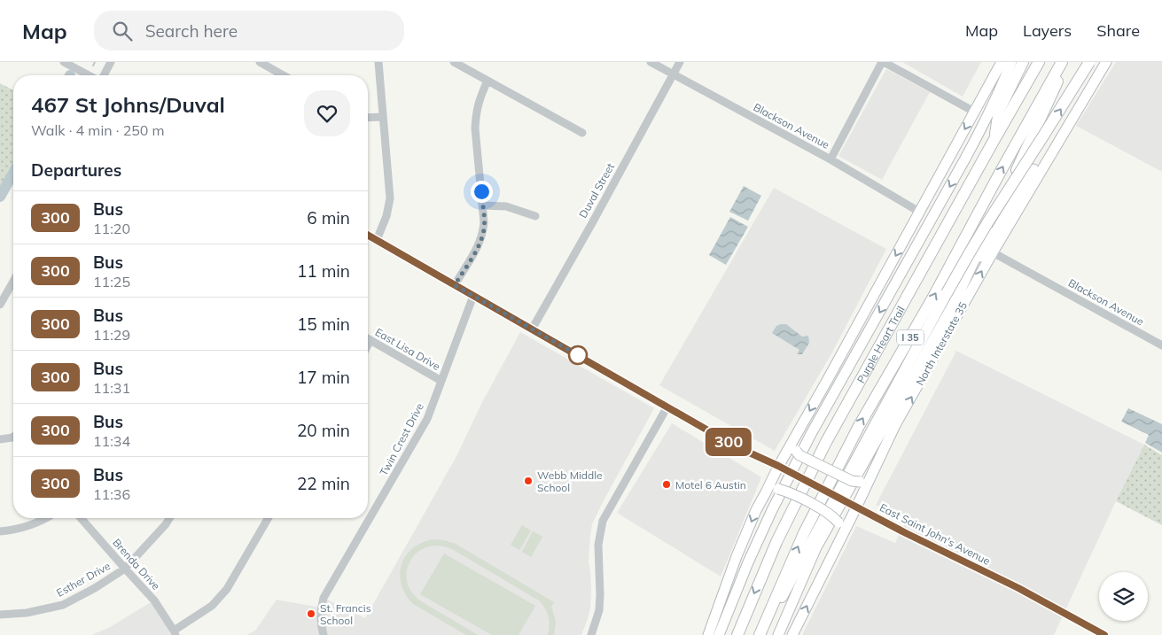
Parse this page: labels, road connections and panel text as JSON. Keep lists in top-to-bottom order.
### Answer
{
  "streets": {
    "highway": ["I 35", "Purple Heart Trail"],
    "main road": ["North Interstate 35"],
    "street": [
      "Blackson Avenue",
      "Duval Street",
      "East Lisa Drive",
      "Twin Crest Drive",
      "East Saint John's Avenue",
      "Brenda Drive",
      "Esther Drive"
    ]
  },
  "crossings": [
    ["Blackson Avenue", "Duval Street"],
    ["Blackson Avenue", "North Interstate 35"],
    ["Duval Street", "East Saint John's Avenue"],
    ["North Interstate 35", "East Saint John's Avenue"],
    ["East Lisa Drive", "Twin Crest Drive"],
    ["Twin Crest Drive", "East Saint John's Avenue"],
    ["Brenda Drive", "Esther Drive"]
  ],
  "places": ["Webb Middle School", "Motel 6 Austin", "St. Francis School"],
  "lines": ["bus line 300"],
  "page": {
    "header": "Map",
    "search": "Search here",
    "nav": ["Map", "Layers", "Share"],
    "on_map": "300",
    "heading": [
      ["467 St Johns/Duval", "Walk · 4 min · 250 m"],
      "Departures"
    ],
    "list": [
      {
        "mark": "300",
        "name": "Bus",
        "note": "11:20",
        "value": "6 min"
      },
      {
        "mark": "300",
        "name": "Bus",
        "note": "11:25",
        "value": "11 min"
      },
      {
        "mark": "300",
        "name": "Bus",
        "note": "11:29",
        "value": "15 min"
      },
      {
        "mark": "300",
        "name": "Bus",
        "note": "11:31",
        "value": "17 min"
      },
      {
        "mark": "300",
        "name": "Bus",
        "note": "11:34",
        "value": "20 min"
      },
      {
        "mark": "300",
        "name": "Bus",
        "note": "11:36",
        "value": "22 min"
      }
    ]
  }
}
